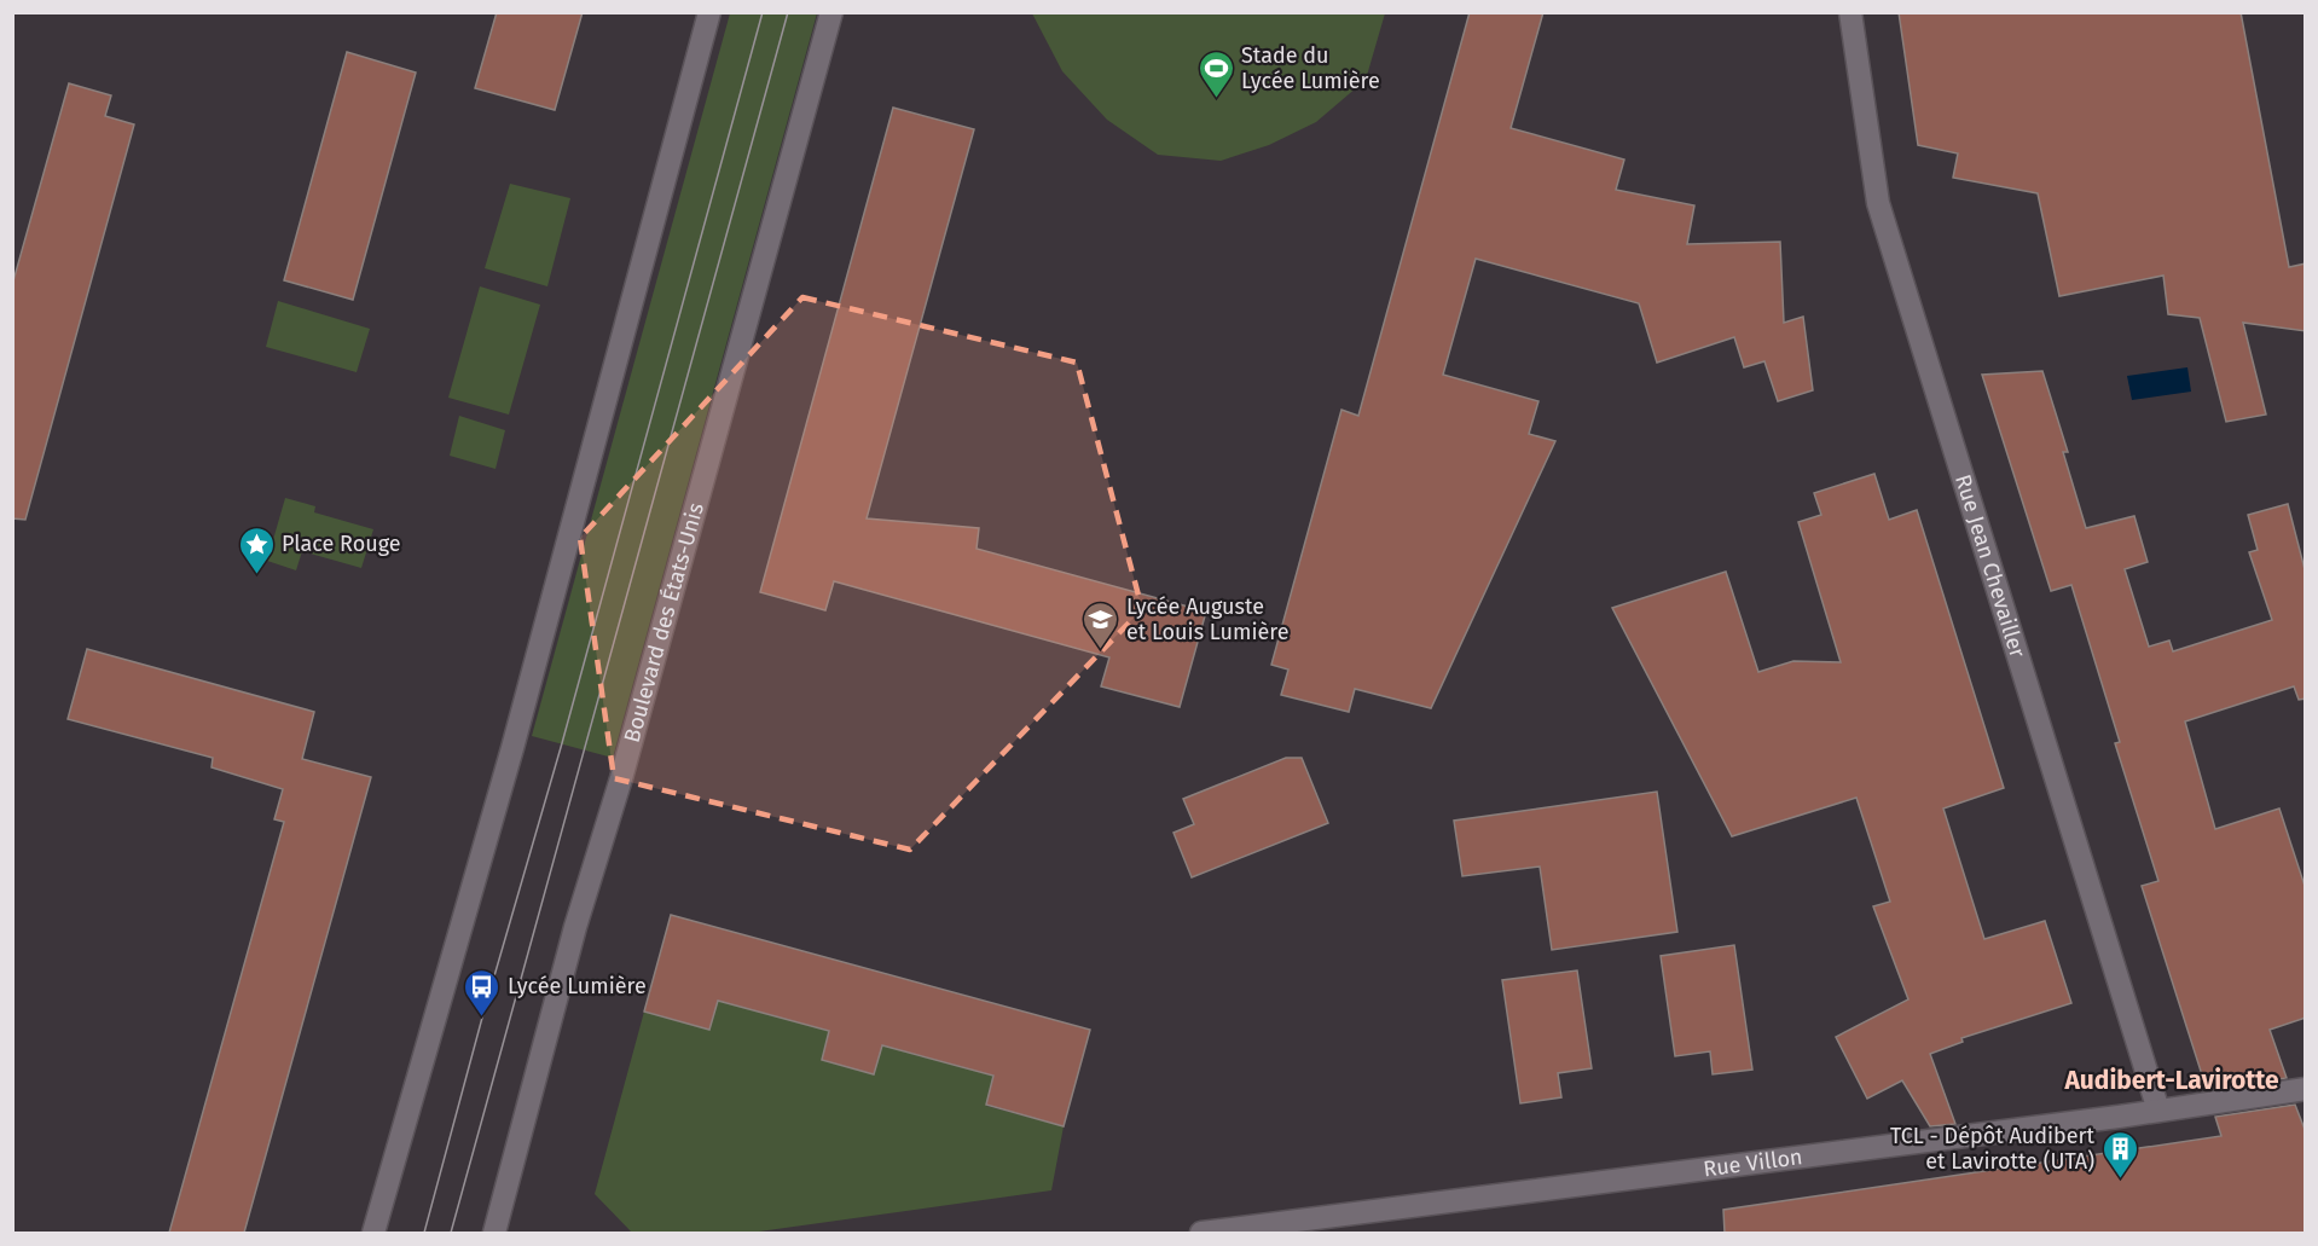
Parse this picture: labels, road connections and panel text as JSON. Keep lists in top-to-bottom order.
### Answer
{
  "streets": {
    "main road": ["Rue Jean Chevailler", "Boulevard des États-Unis", "Rue Villon"]
  },
  "crossings": [
    ["Rue Jean Chevailler", "Rue Villon"]
  ],
  "districts": ["Audibert-Lavirotte"],
  "places": {
    "sports": ["Stade du Lycée Lumière"],
    "place": ["Place Rouge"],
    "school or university": ["Lycée Auguste et Louis Lumière"],
    "bus stop": ["Lycée Lumière"],
    "building": ["TCL - Dépôt Audibert et Lavirotte (UTA)"]
  }
}
